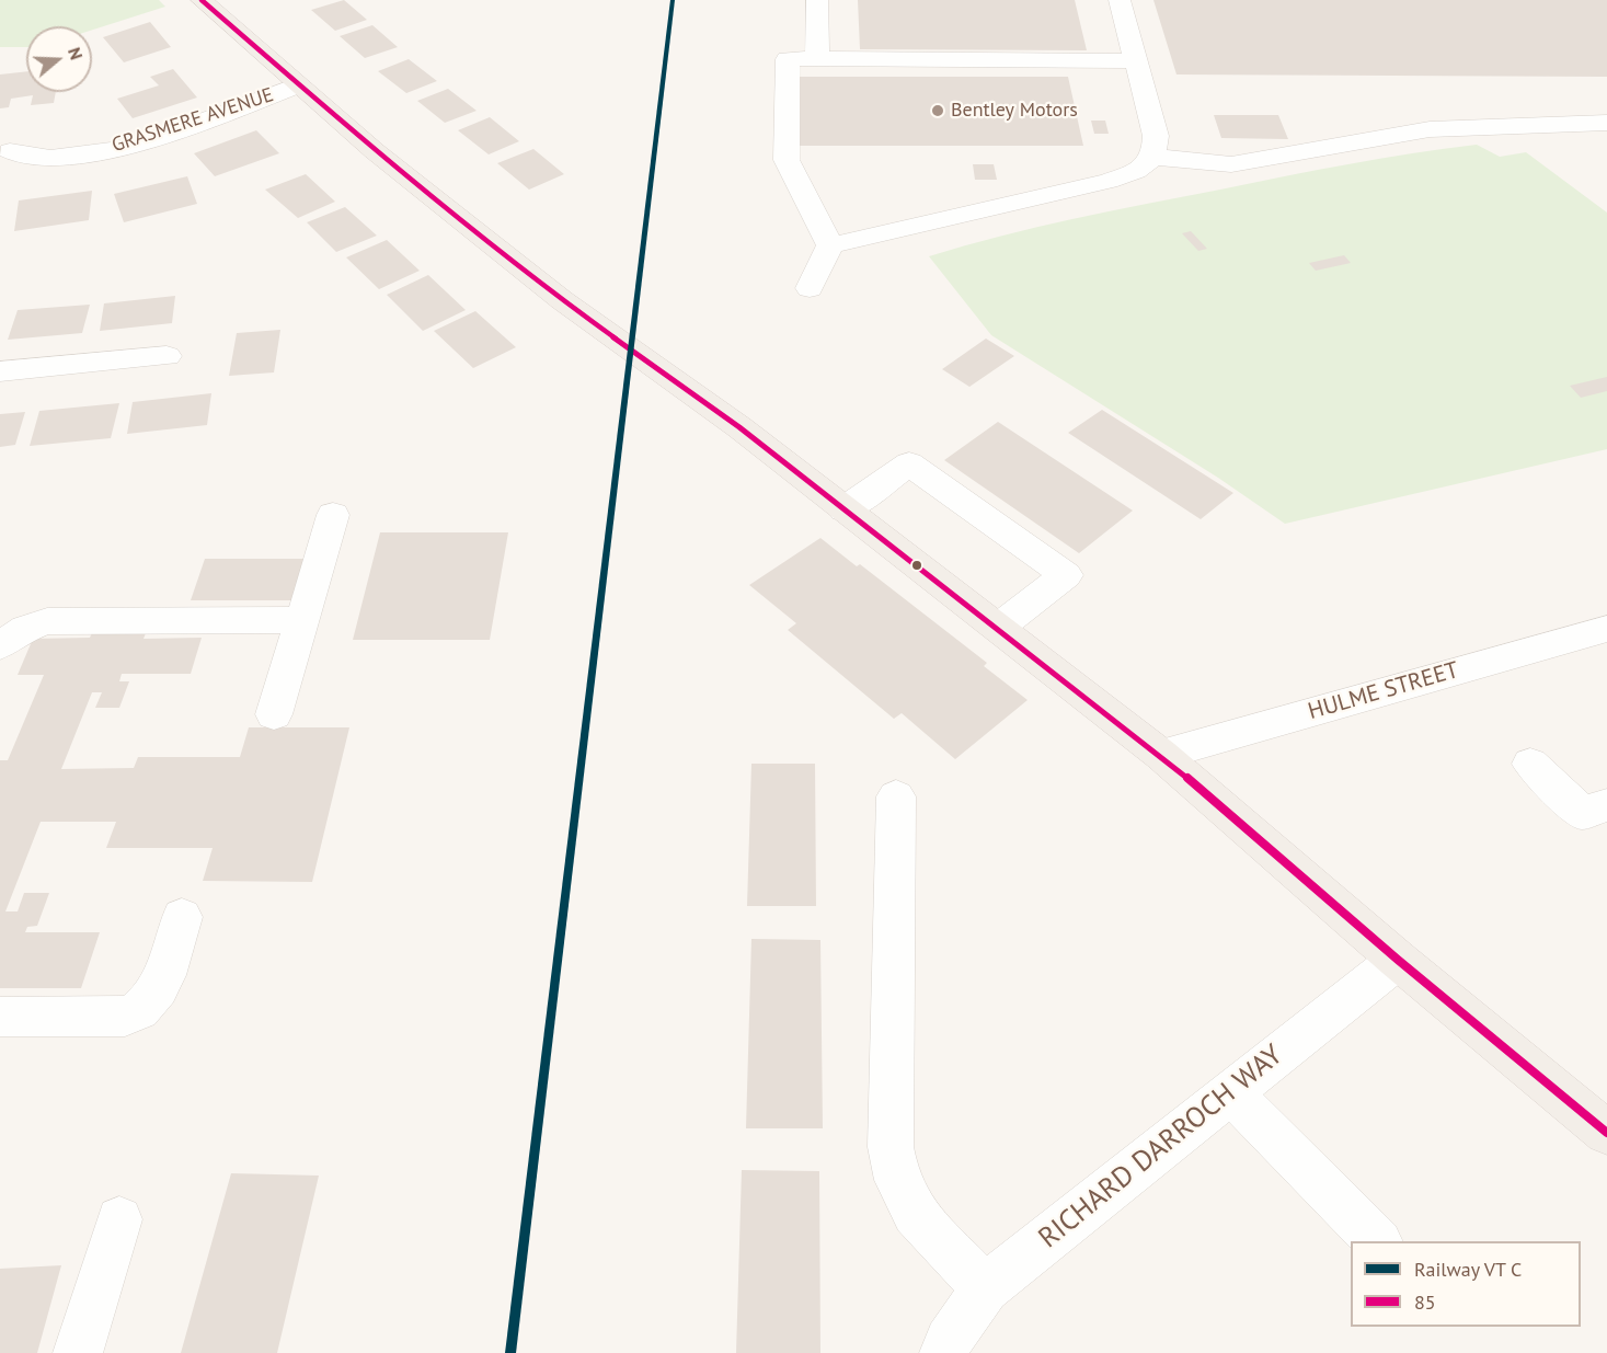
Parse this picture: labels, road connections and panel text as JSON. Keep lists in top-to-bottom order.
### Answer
{
  "streets": {
    "street": ["GRASMERE AVENUE", "HULME STREET", "RICHARD DARROCH WAY"]
  },
  "places": ["Bentley Motors"],
  "lines": ["transit line 85"],
  "legend": ["Railway VT C", "85"],
  "north": "right"
}
